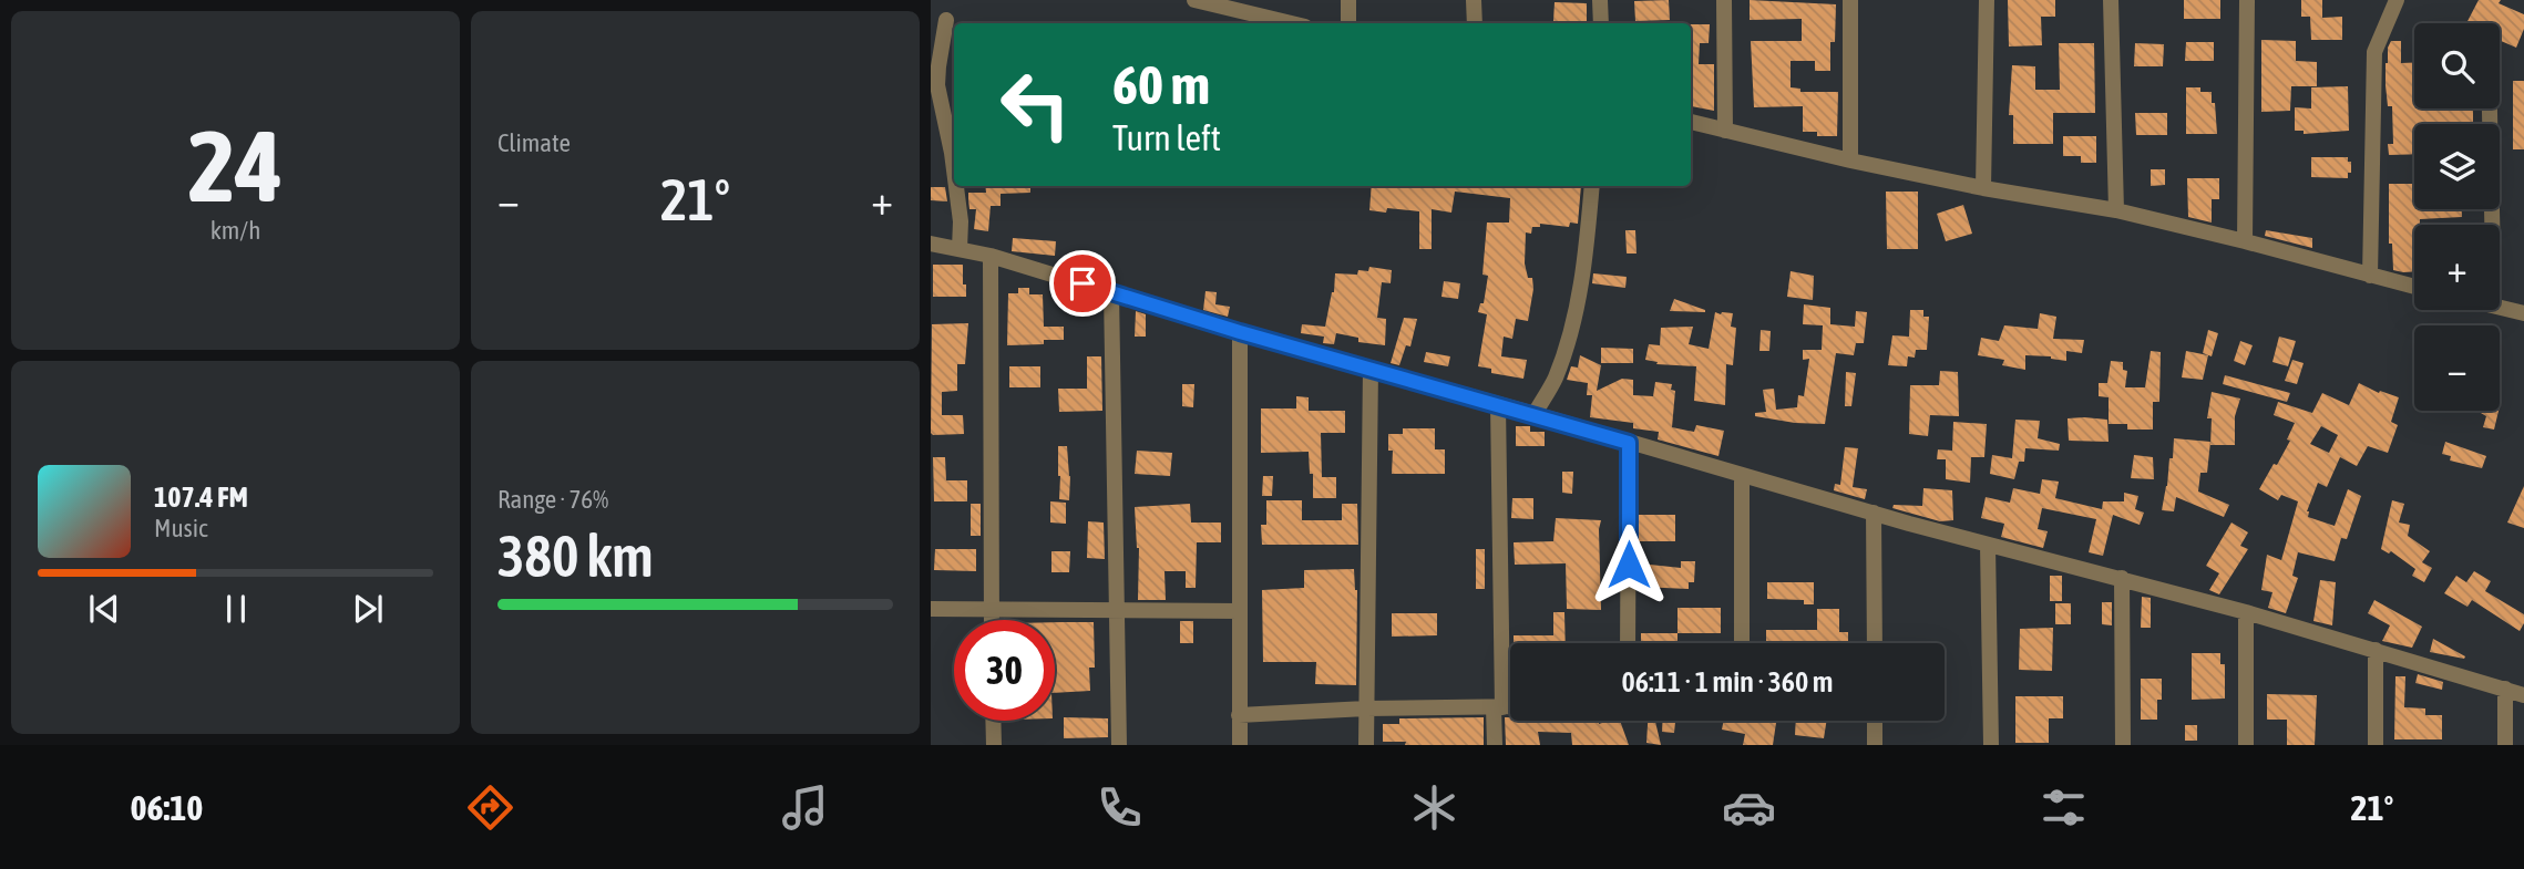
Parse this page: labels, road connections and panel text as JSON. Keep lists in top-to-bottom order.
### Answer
{
  "page": {
    "tile": [
      ["24", "km/h"],
      "Climate",
      ["Range · 76%", "380 km"]
    ],
    "map_buttons": ["+", "−"],
    "turn": ["60 m", "Turn left"],
    "heat": ["−", "21°", "+"],
    "song": ["107.4 FM", "Music"],
    "limit": "30",
    "trip": "06:11 · 1 min · 360 m",
    "tabs": ["06:10", "21°"]
  }
}
